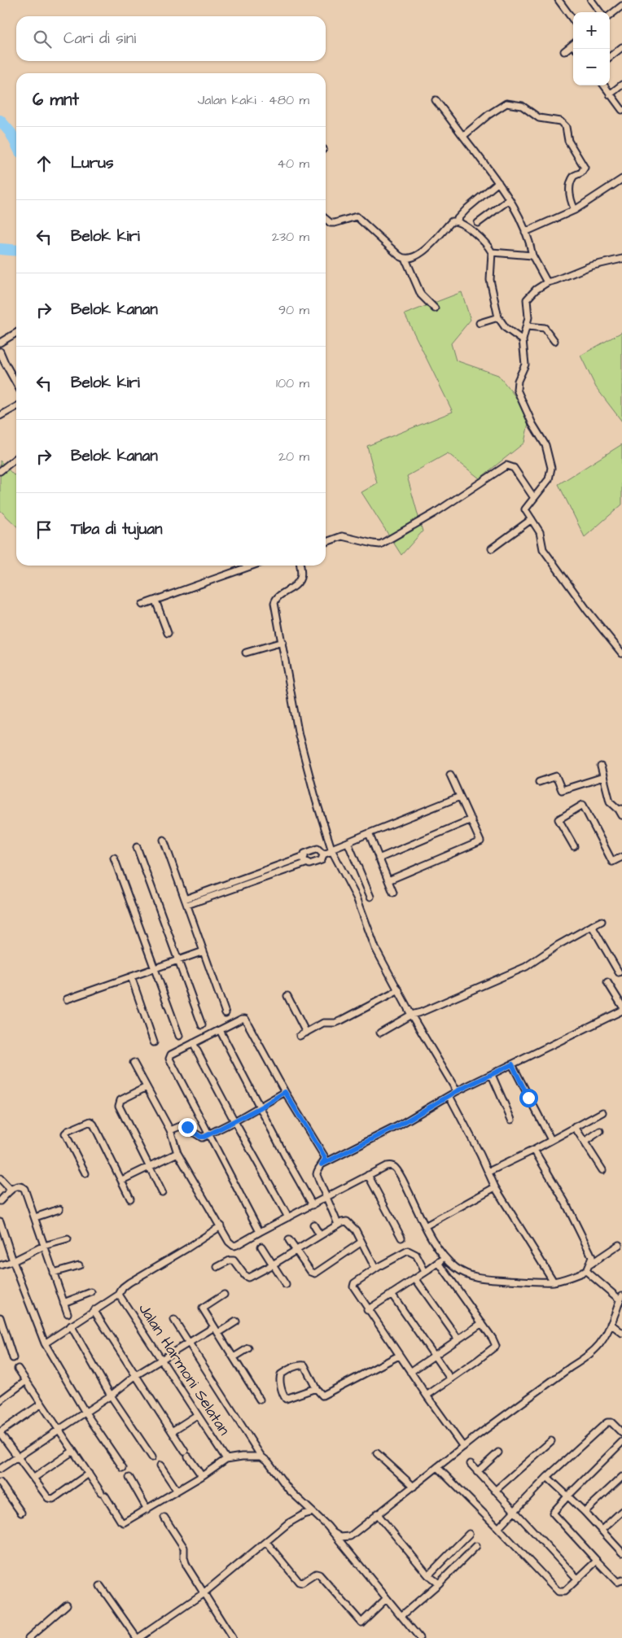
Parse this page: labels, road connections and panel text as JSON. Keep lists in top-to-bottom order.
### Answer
{
  "streets": {
    "street": ["Jalan Harmoni Selatan"]
  },
  "page": {
    "map_buttons": ["+", "−"],
    "search": "Cari di sini",
    "heading": ["6 mnt", "Jalan kaki · 480 m"],
    "list": [
      ["Lurus", "40 m"],
      ["Belok kiri", "230 m"],
      ["Belok kanan", "90 m"],
      ["Belok kiri", "100 m"],
      ["Belok kanan", "20 m"],
      "Tiba di tujuan"
    ]
  }
}
